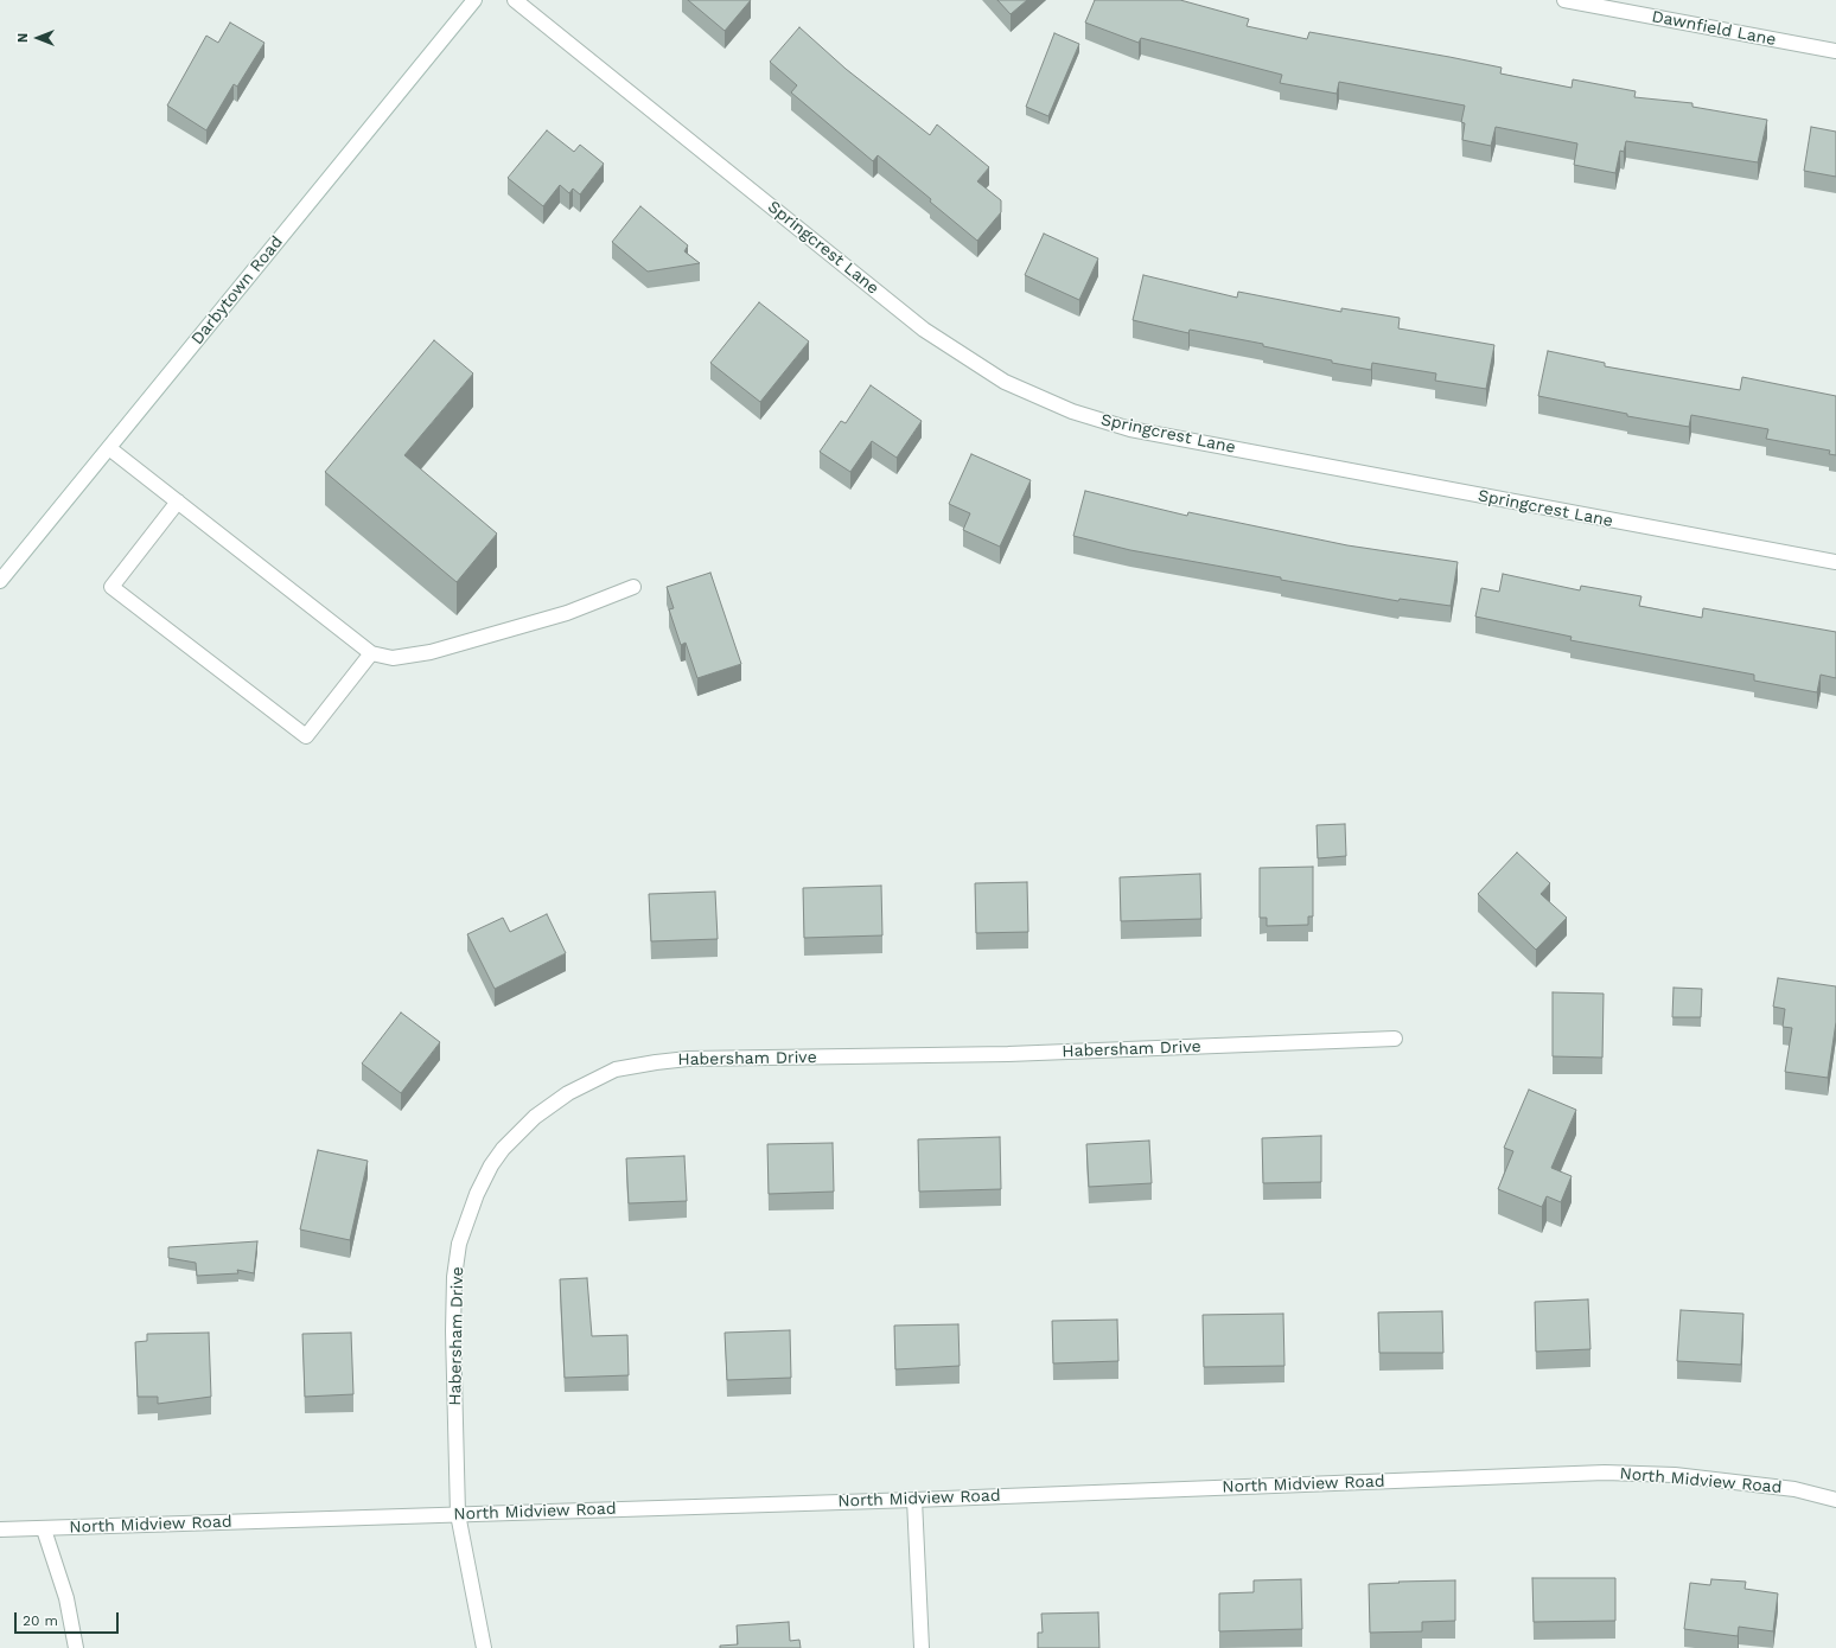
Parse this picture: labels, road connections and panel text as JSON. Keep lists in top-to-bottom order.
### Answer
{
  "streets": {
    "street": [
      "Dawnfield Lane",
      "Springcrest Lane",
      "Darbytown Road",
      "Habersham Drive",
      "North Midview Road"
    ]
  },
  "crossings": [
    ["Habersham Drive", "North Midview Road"]
  ],
  "scale_bar": "20 m",
  "north": "left"
}
